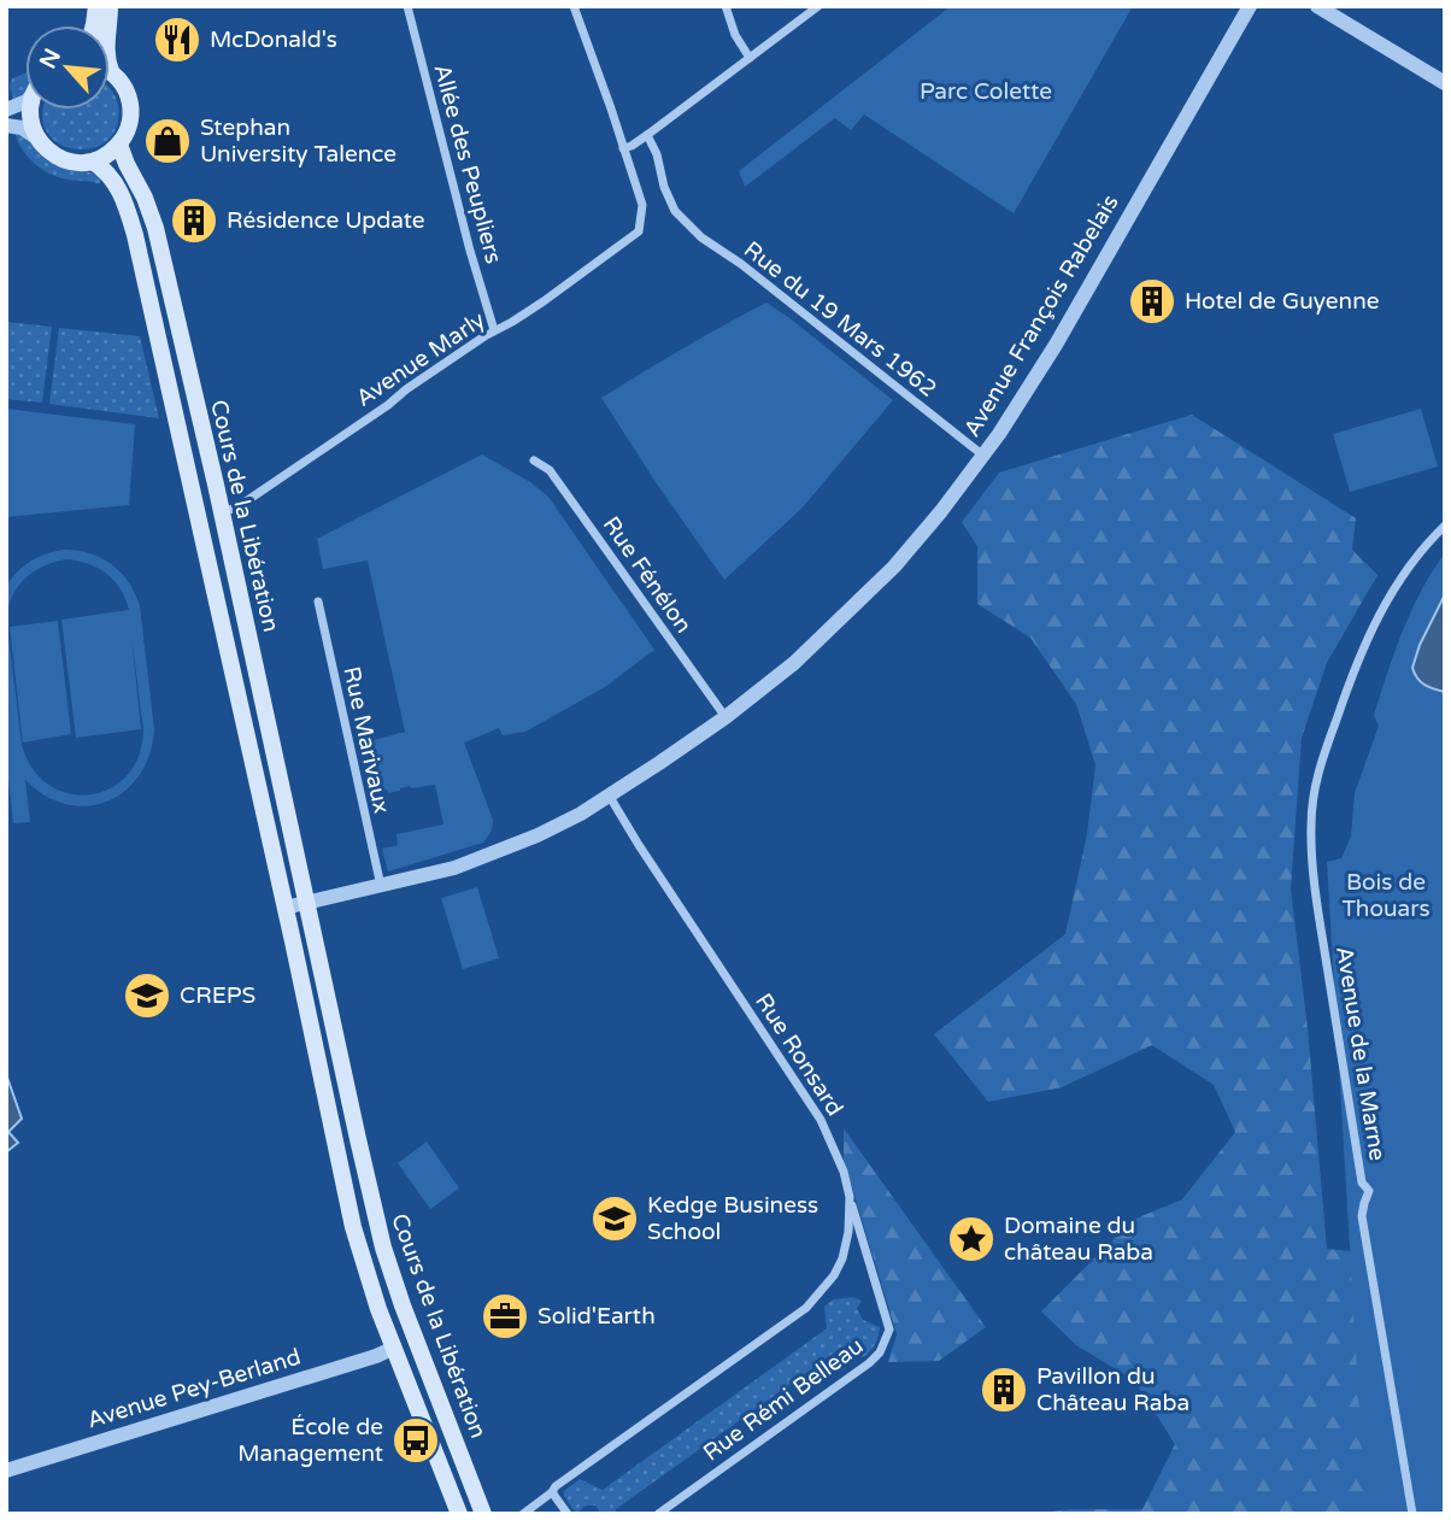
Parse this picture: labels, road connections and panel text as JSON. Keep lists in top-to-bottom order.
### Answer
{
  "streets": {
    "main road": ["Cours de la Libération"],
    "street": [
      "Allée des Peupliers",
      "Avenue François Rabelais",
      "Rue du 19 Mars 1962",
      "Avenue Marly",
      "Rue Fénélon",
      "Rue Marivaux",
      "Avenue de la Marne",
      "Rue Ronsard",
      "Avenue Pey-Berland",
      "Rue Rémi Belleau"
    ]
  },
  "crossings": [
    ["Allée des Peupliers", "Avenue Marly"],
    ["Avenue François Rabelais", "Rue du 19 Mars 1962"],
    ["Avenue François Rabelais", "Cours de la Libération"],
    ["Avenue François Rabelais", "Rue Fénélon"],
    ["Avenue François Rabelais", "Rue Marivaux"],
    ["Avenue François Rabelais", "Rue Ronsard"],
    ["Avenue Marly", "Cours de la Libération"],
    ["Cours de la Libération", "Avenue Pey-Berland"],
    ["Rue Ronsard", "Rue Rémi Belleau"]
  ],
  "parks": ["Parc Colette", "Bois de Thouars"],
  "places": {
    "restaurant": ["McDonald's"],
    "shop": ["Stephan University Talence"],
    "building": ["Résidence Update", "Hotel de Guyenne", "Pavillon du Château Raba"],
    "school or university": ["CREPS", "Kedge Business School"],
    "place": ["Domaine du château Raba"],
    "office": ["Solid'Earth"],
    "bus stop": ["École de Management"]
  },
  "north": "top left"
}
